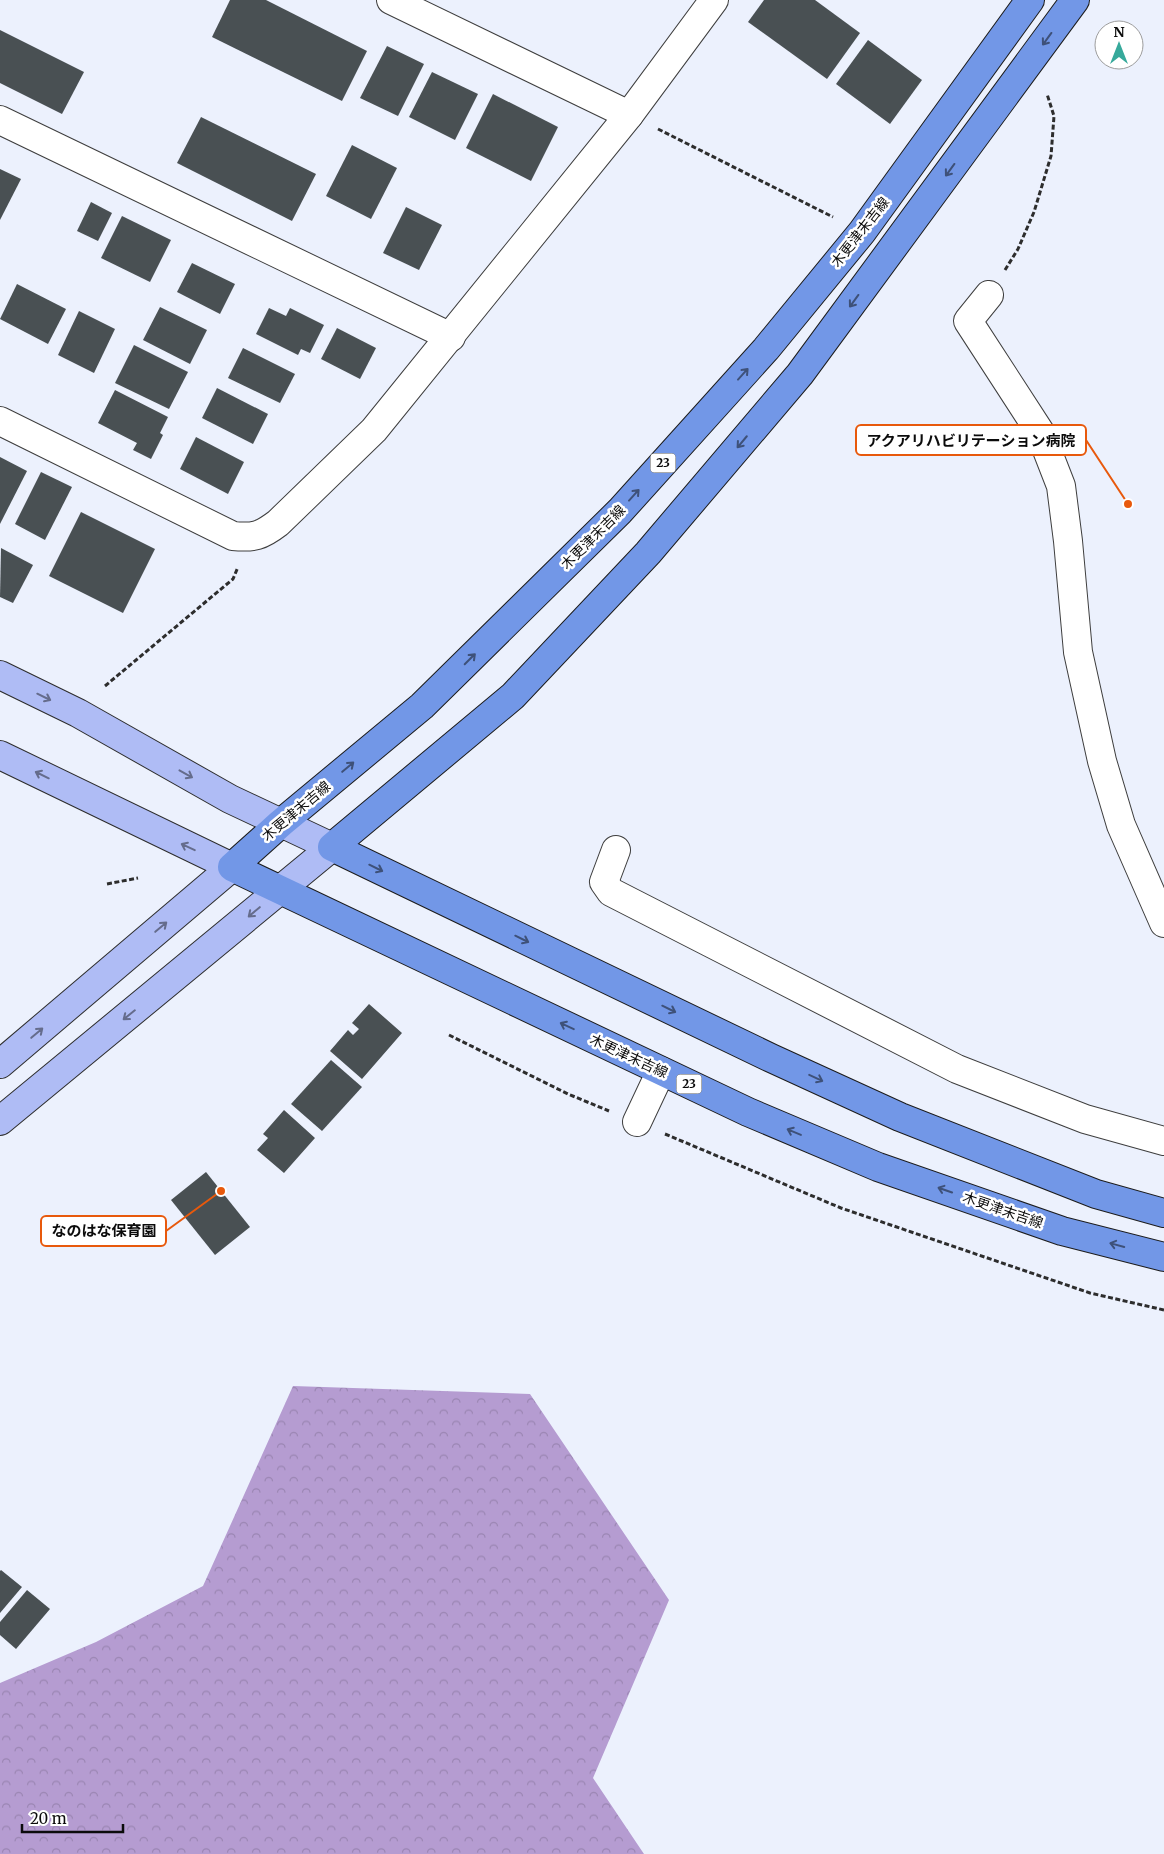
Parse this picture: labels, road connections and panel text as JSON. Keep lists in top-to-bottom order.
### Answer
{
  "streets": {
    "main road": ["木更津末吉線", "23"]
  },
  "places": ["アクアリハビリテーション病院", "なのはな保育園"],
  "scale_bar": "20 m",
  "north": "top"
}
